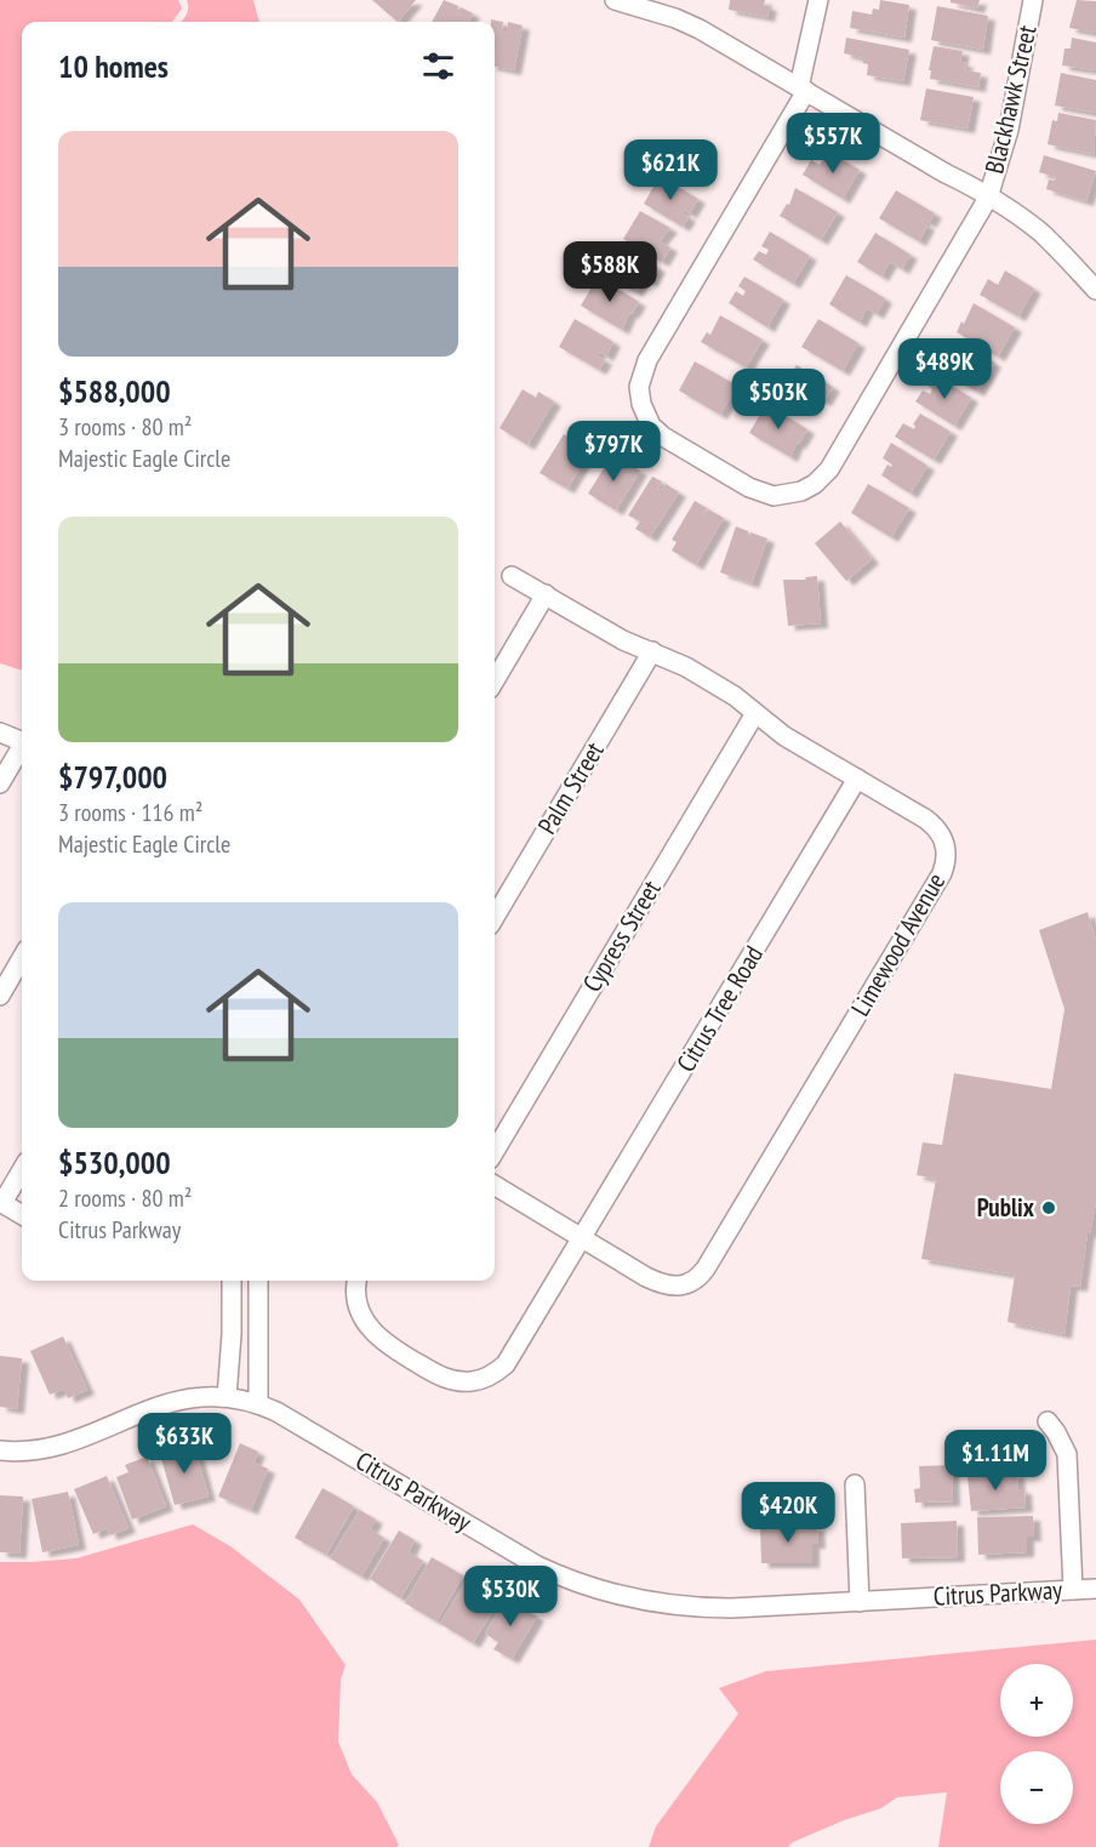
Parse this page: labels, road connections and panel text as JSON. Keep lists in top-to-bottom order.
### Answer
{
  "streets": {
    "street": [
      "Blackhawk Street",
      "Palm Street",
      "Cypress Street",
      "Limewood Avenue",
      "Citrus Tree Road",
      "Citrus Parkway"
    ]
  },
  "crossings": [
    ["Palm Street", "Limewood Avenue"],
    ["Cypress Street", "Limewood Avenue"],
    ["Limewood Avenue", "Citrus Tree Road"]
  ],
  "places": ["Publix"],
  "page": {
    "heading": "10 homes",
    "list": [
      {
        "name": "$588,000",
        "note": "3 rooms · 80 m² · Majestic Eagle Circle"
      },
      {
        "name": "$797,000",
        "note": "3 rooms · 116 m² · Majestic Eagle Circle"
      },
      {
        "name": "$530,000",
        "note": "2 rooms · 80 m² · Citrus Parkway"
      }
    ],
    "price": [
      "$557K",
      "$621K",
      "$588K",
      "$489K",
      "$503K",
      "$797K",
      "$633K",
      "$1.11M",
      "$420K",
      "$530K"
    ],
    "map_buttons": ["+", "−"]
  }
}
